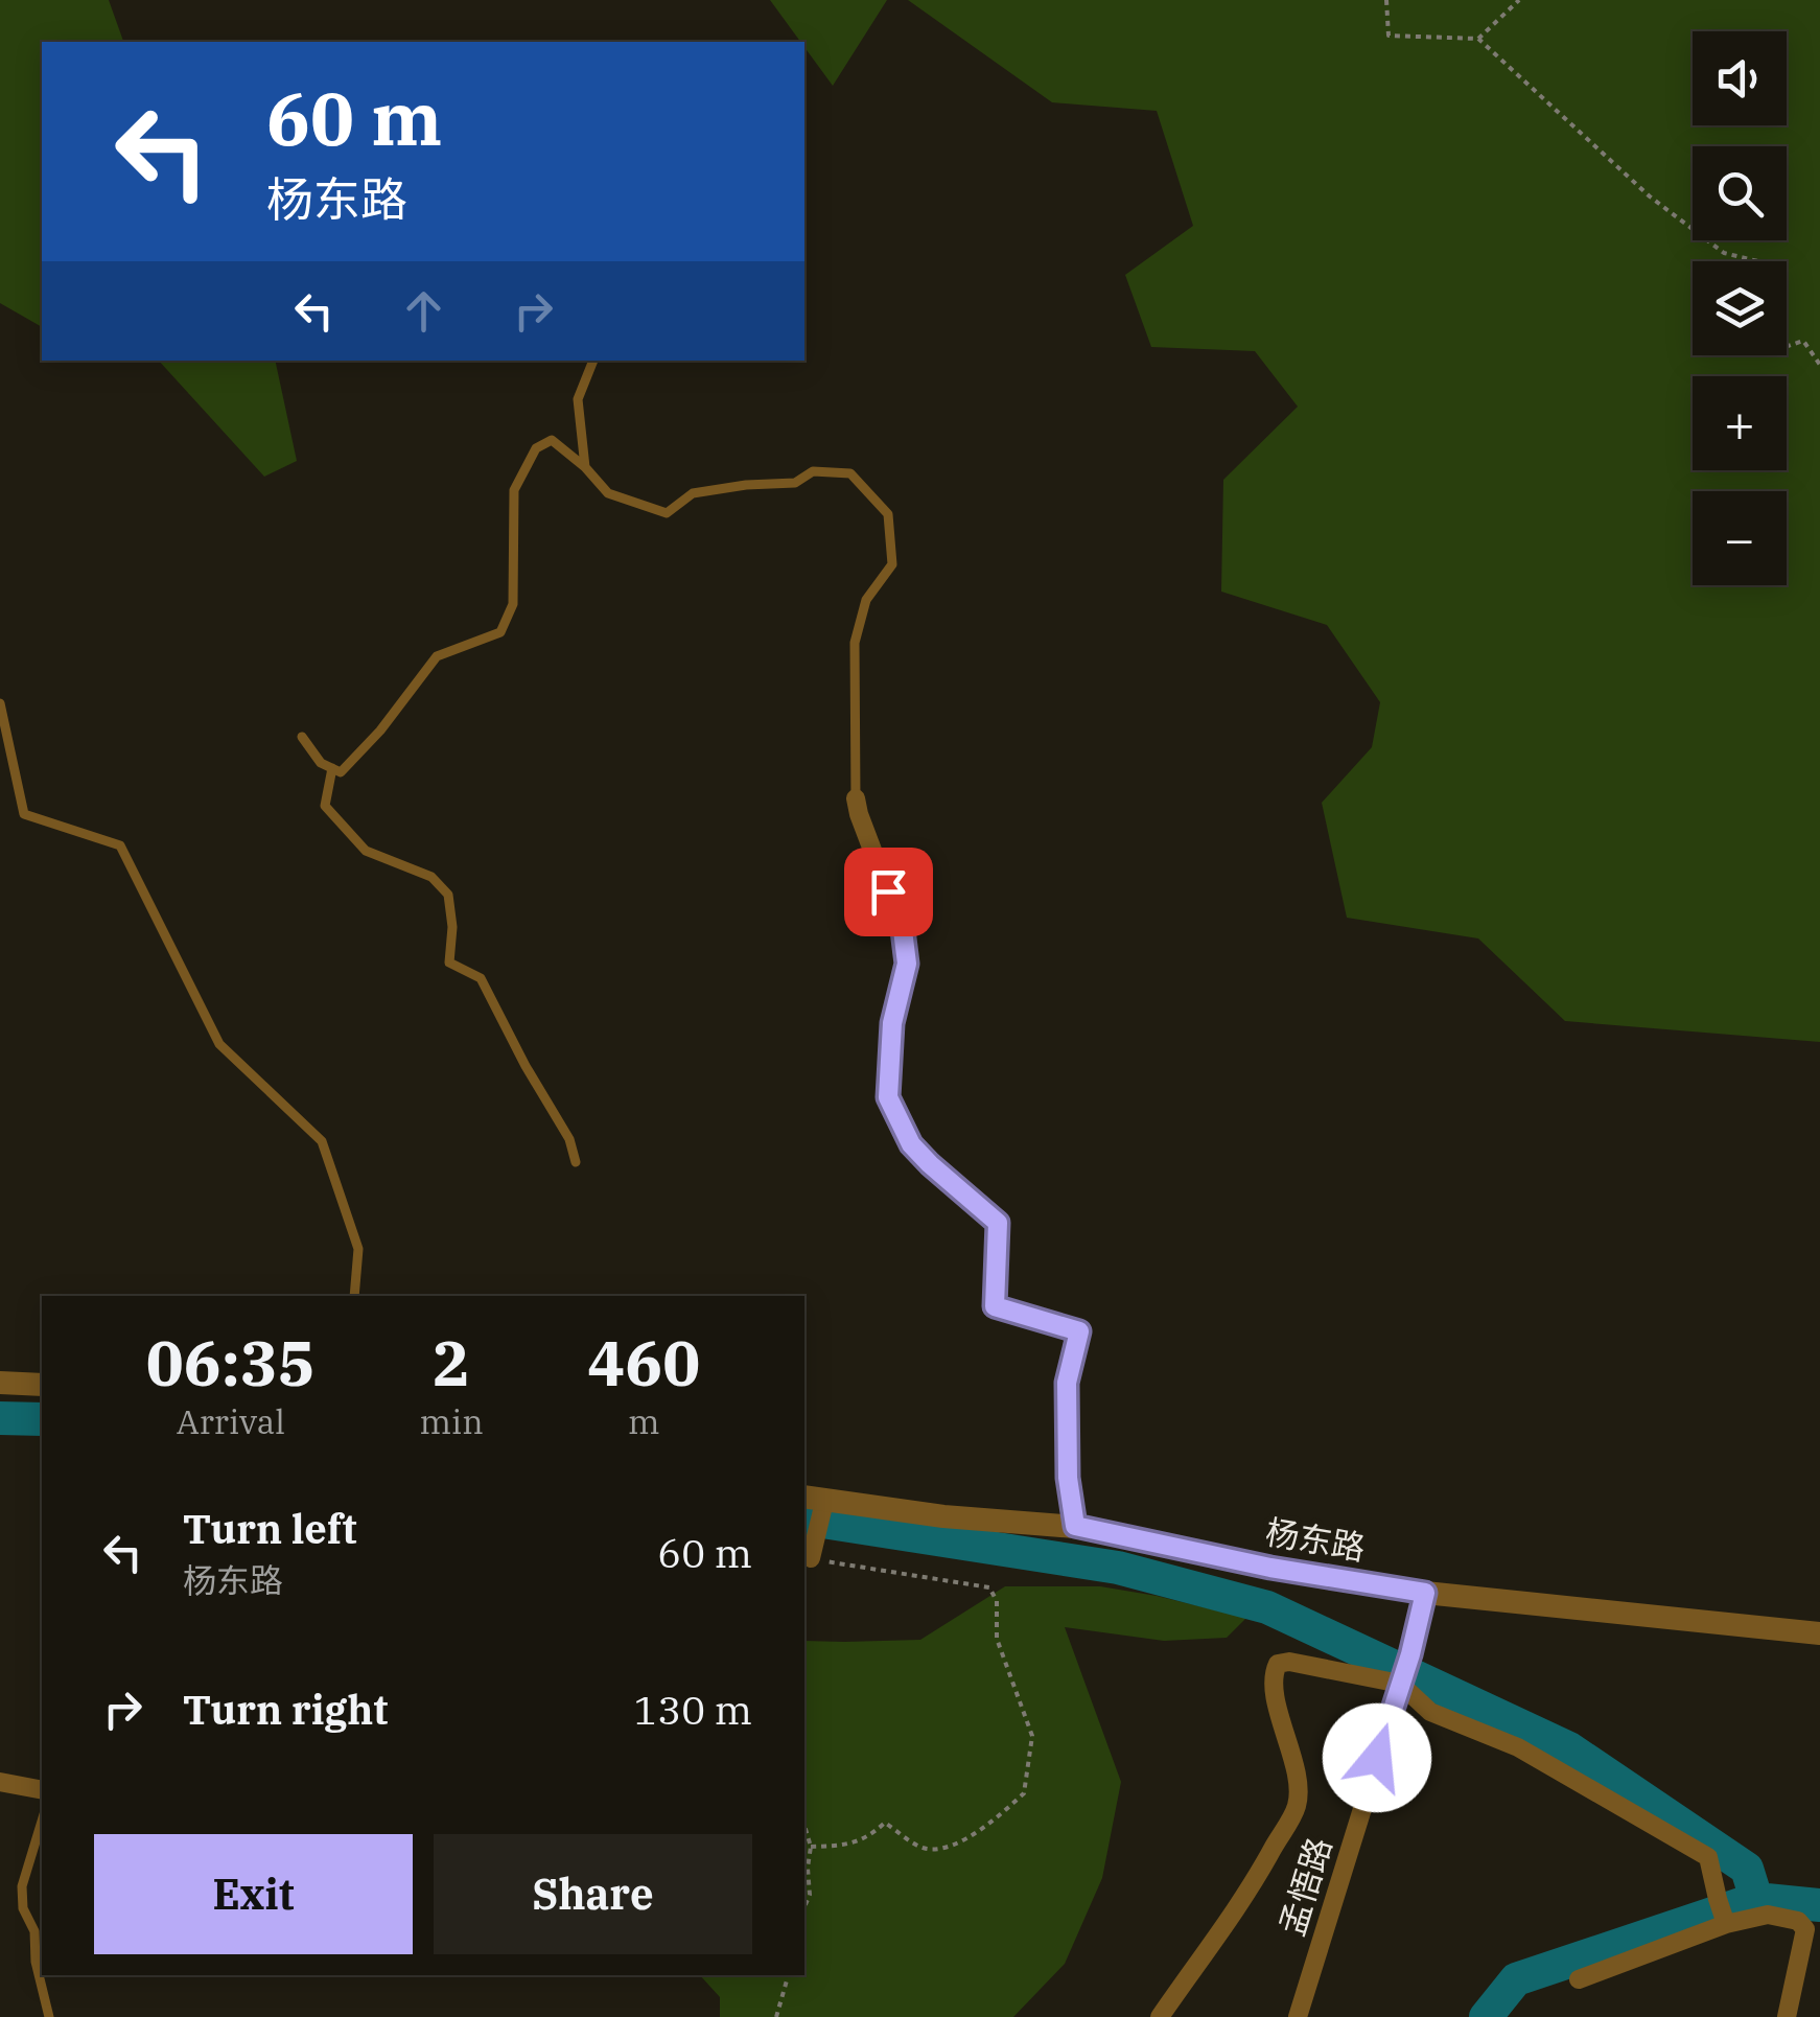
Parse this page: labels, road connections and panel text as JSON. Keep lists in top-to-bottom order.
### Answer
{
  "streets": {
    "street": ["杨东路", "孟悟路"]
  },
  "crossings": [
    ["杨东路", "孟悟路"]
  ],
  "page": {
    "map_buttons": ["+", "−"],
    "turn": ["60 m", "杨东路"],
    "eta": [
      "06:35",
      "Arrival",
      "2",
      "min",
      "460",
      "m"
    ],
    "list": [
      {
        "name": "Turn left",
        "note": "杨东路",
        "value": "60 m"
      },
      {
        "name": "Turn right",
        "value": "130 m"
      }
    ],
    "buttons": ["Exit", "Share"]
  }
}
